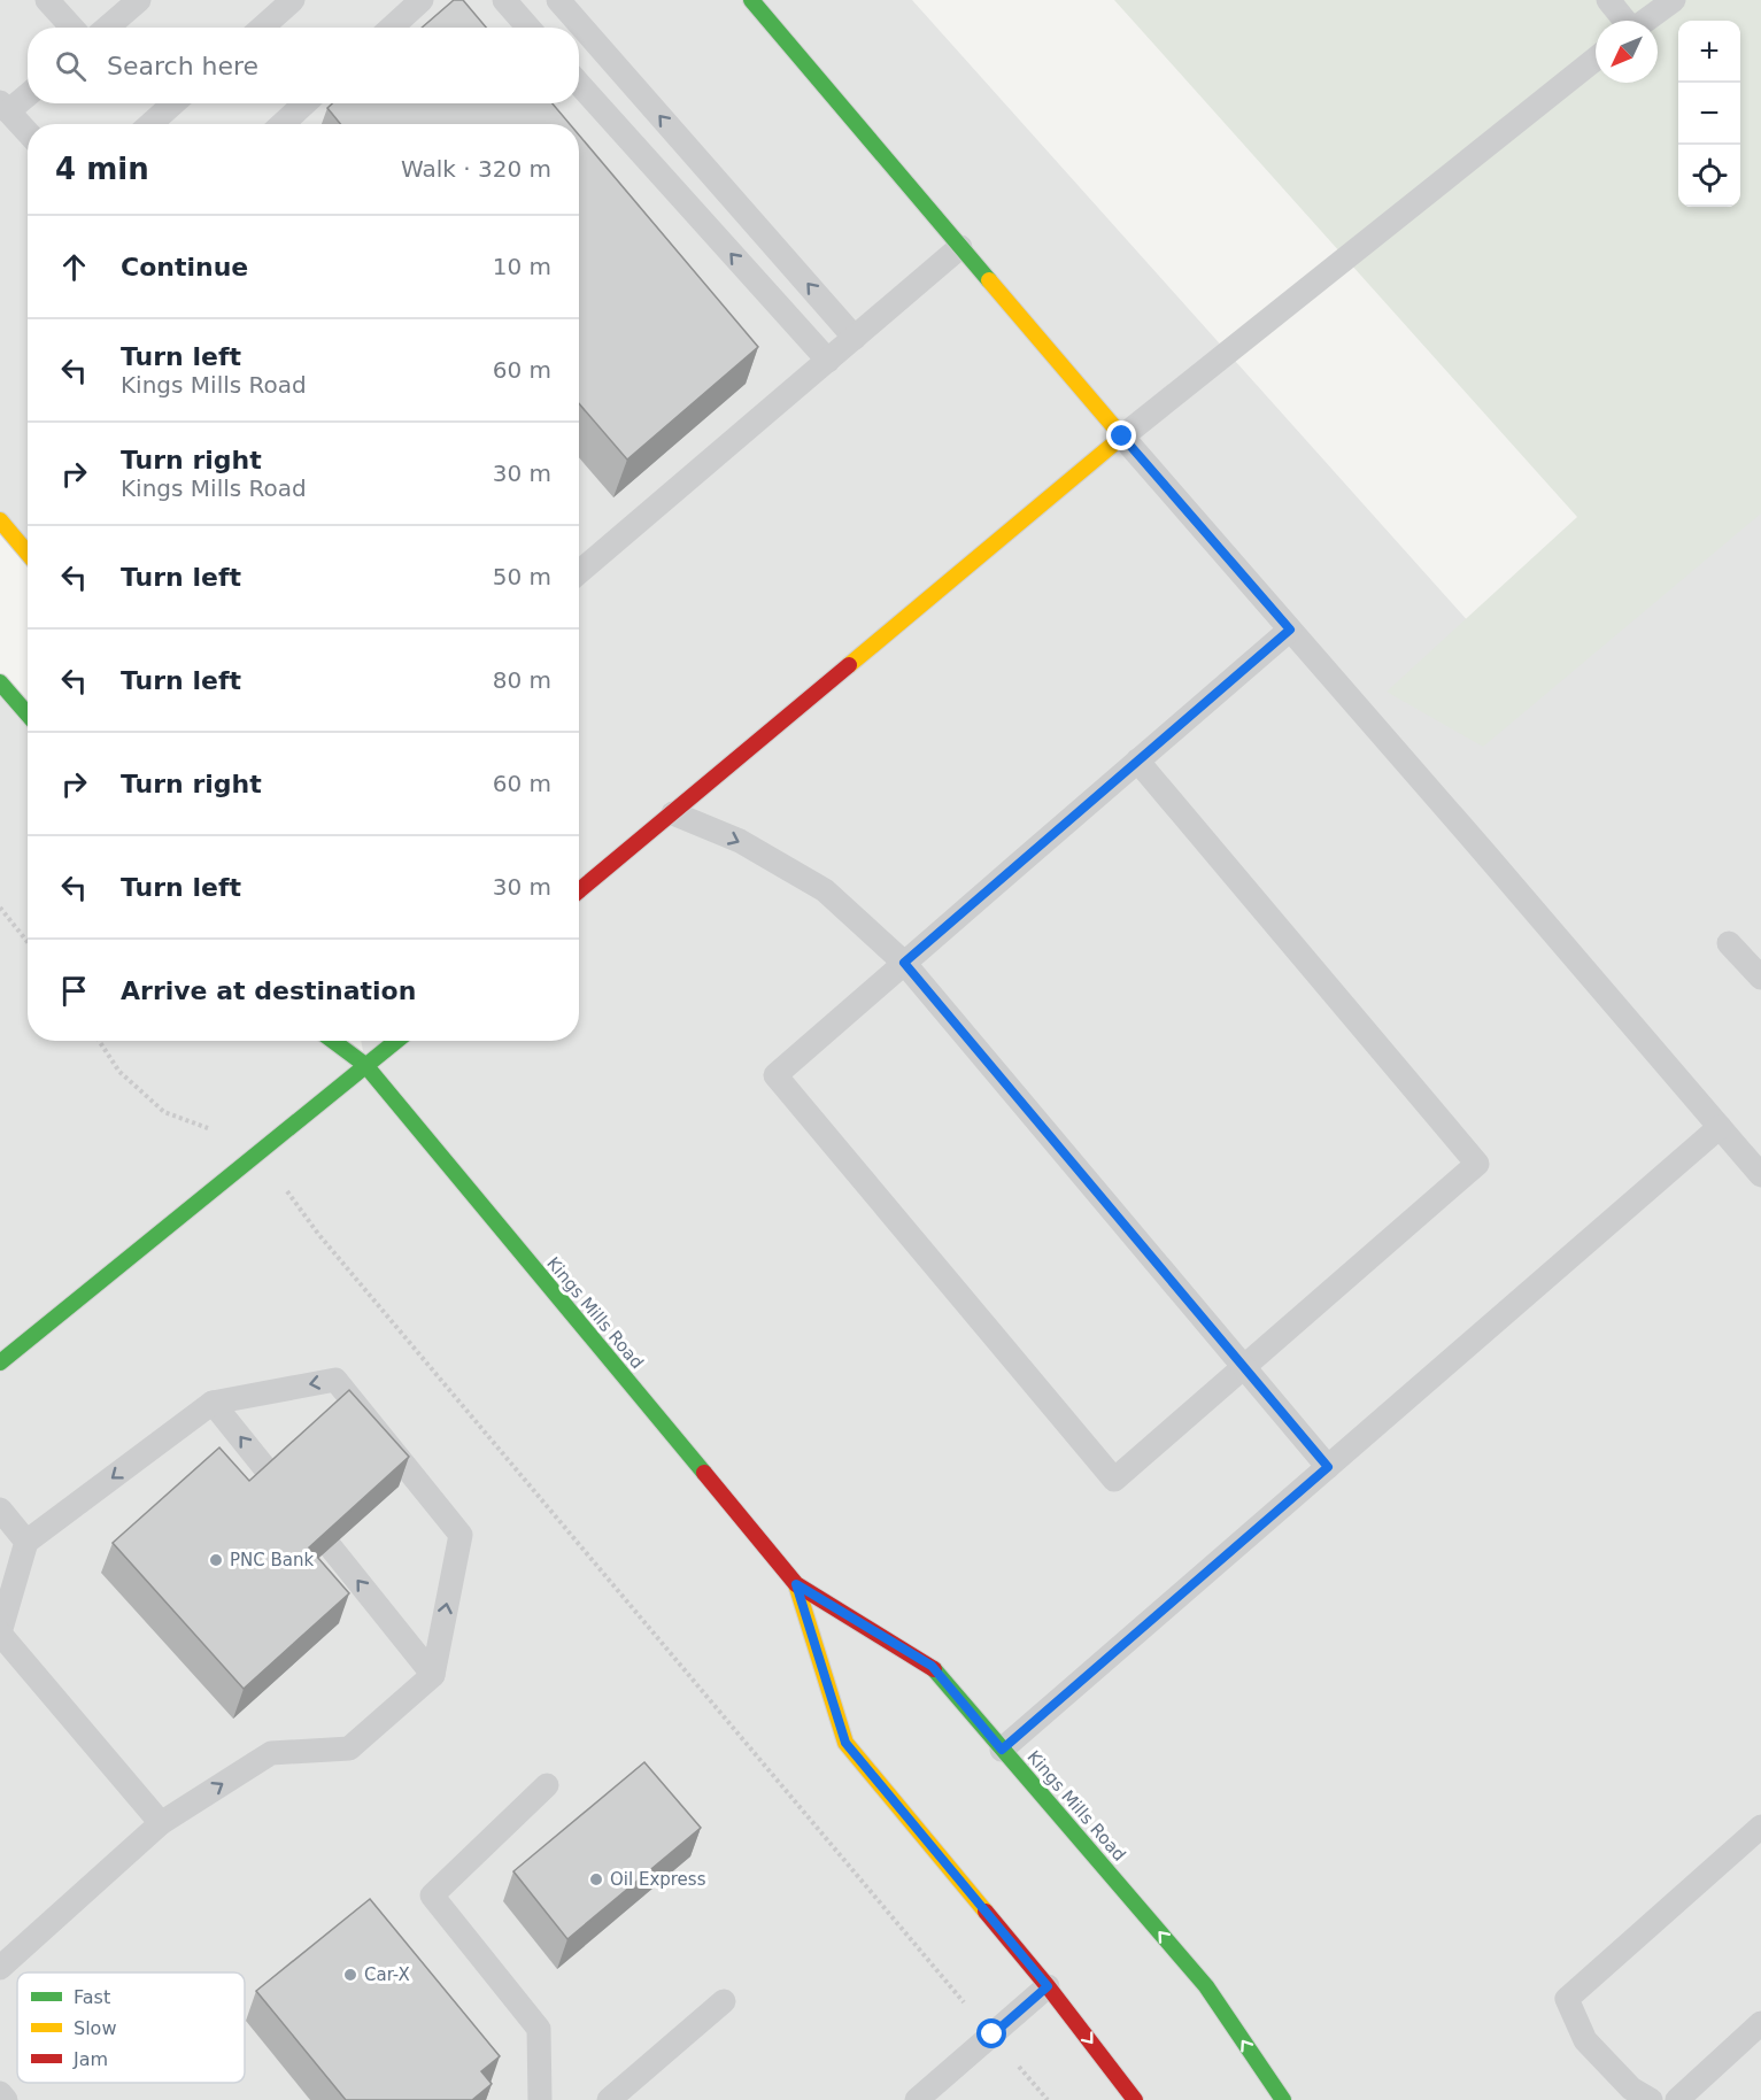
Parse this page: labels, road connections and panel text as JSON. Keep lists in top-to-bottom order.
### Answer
{
  "streets": {
    "main road": ["Kings Mills Road"]
  },
  "places": ["PNC Bank", "Oil Express", "Car-X"],
  "legend": ["Fast", "Slow", "Jam"],
  "north": "bottom left",
  "page": {
    "map_buttons": ["+", "−"],
    "search": "Search here",
    "heading": ["4 min", "Walk · 320 m"],
    "list": [
      ["Continue", "10 m"],
      ["Turn left", "Kings Mills Road", "60 m"],
      ["Turn right", "Kings Mills Road", "30 m"],
      ["Turn left", "50 m"],
      ["Turn left", "80 m"],
      ["Turn right", "60 m"],
      ["Turn left", "30 m"],
      "Arrive at destination"
    ]
  }
}
